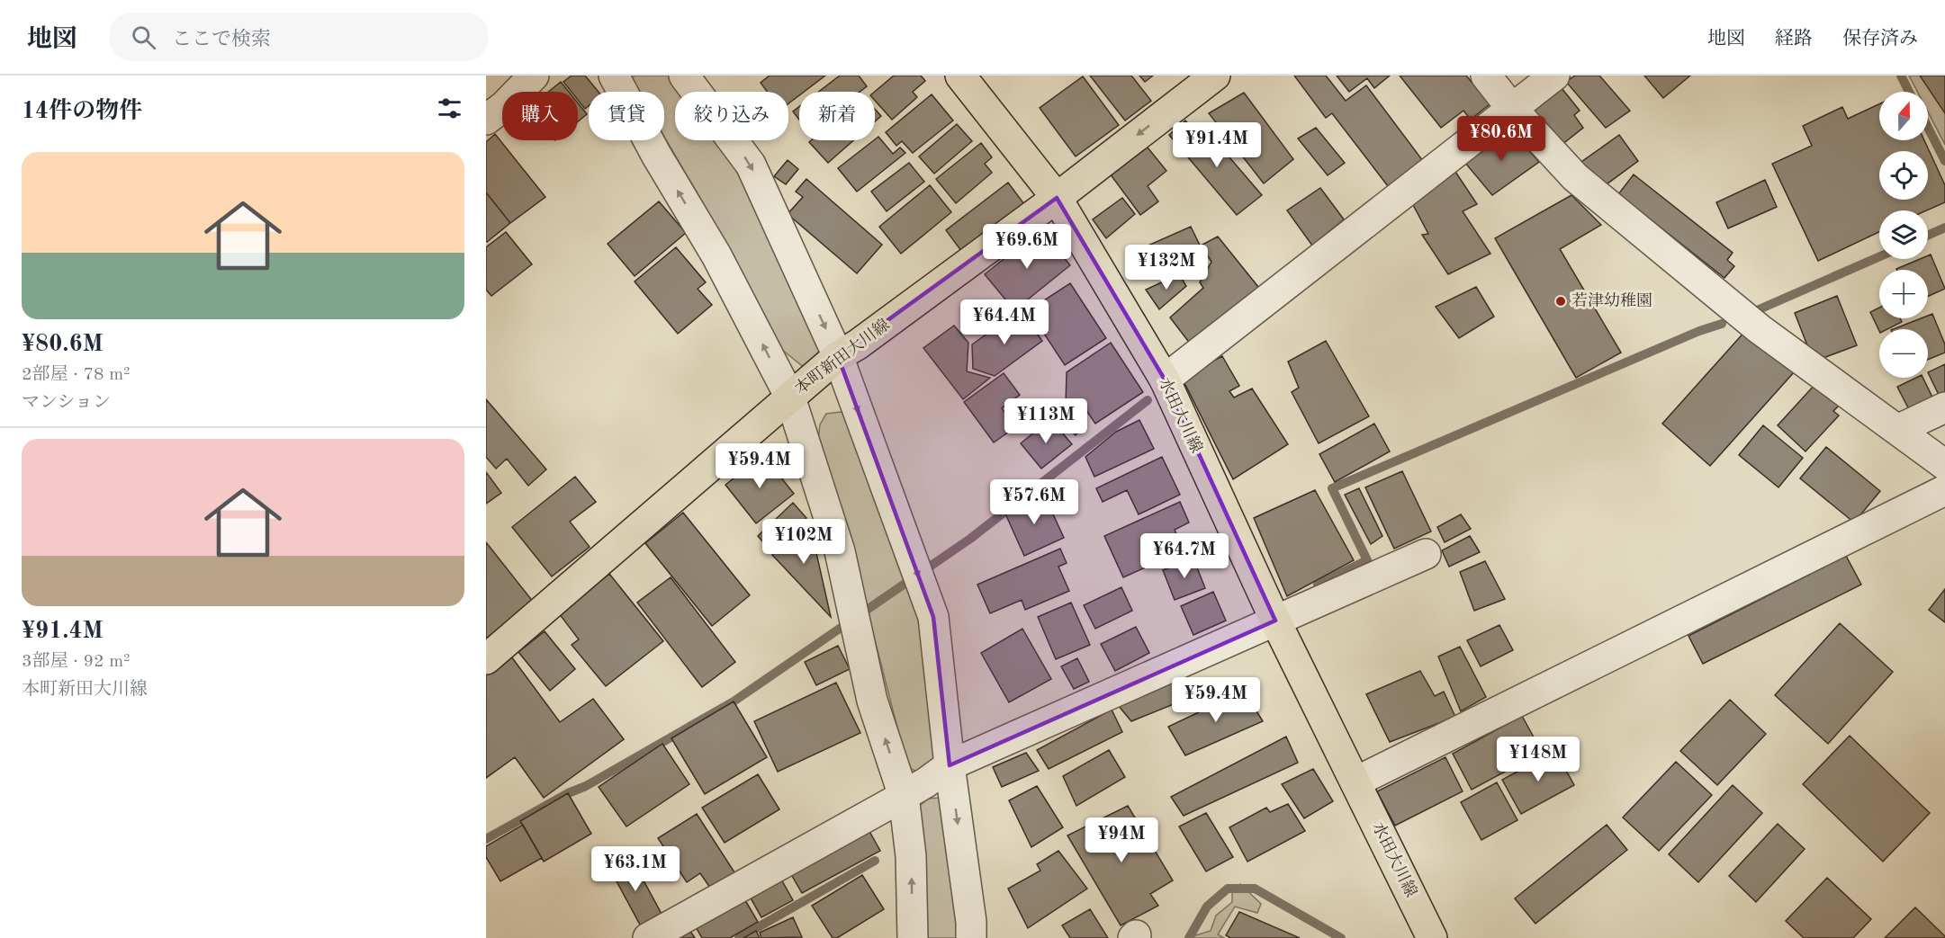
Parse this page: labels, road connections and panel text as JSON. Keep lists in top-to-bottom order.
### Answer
{
  "streets": {
    "main road": ["本町新田大川線", "水田大川線"]
  },
  "crossings": [
    ["本町新田大川線", "水田大川線"]
  ],
  "places": ["若津幼稚園"],
  "north": "top",
  "page": {
    "header": "地図",
    "search": "ここで検索",
    "nav": ["地図", "経路", "保存済み"],
    "heading": "14件の物件",
    "map_buttons": ["+", "−"],
    "chip": [
      "購入",
      "賃貸",
      "絞り込み",
      "新着"
    ],
    "price": [
      "¥80.6M",
      "¥91.4M",
      "¥69.6M",
      "¥132M",
      "¥64.4M",
      "¥113M",
      "¥59.4M",
      "¥57.6M",
      "¥102M",
      "¥64.7M",
      "¥59.4M",
      "¥148M",
      "¥94M",
      "¥63.1M"
    ],
    "list": [
      {
        "name": "¥80.6M",
        "note": "2部屋 · 78 m² · マンション"
      },
      {
        "name": "¥91.4M",
        "note": "3部屋 · 92 m² · 本町新田大川線"
      }
    ]
  }
}
